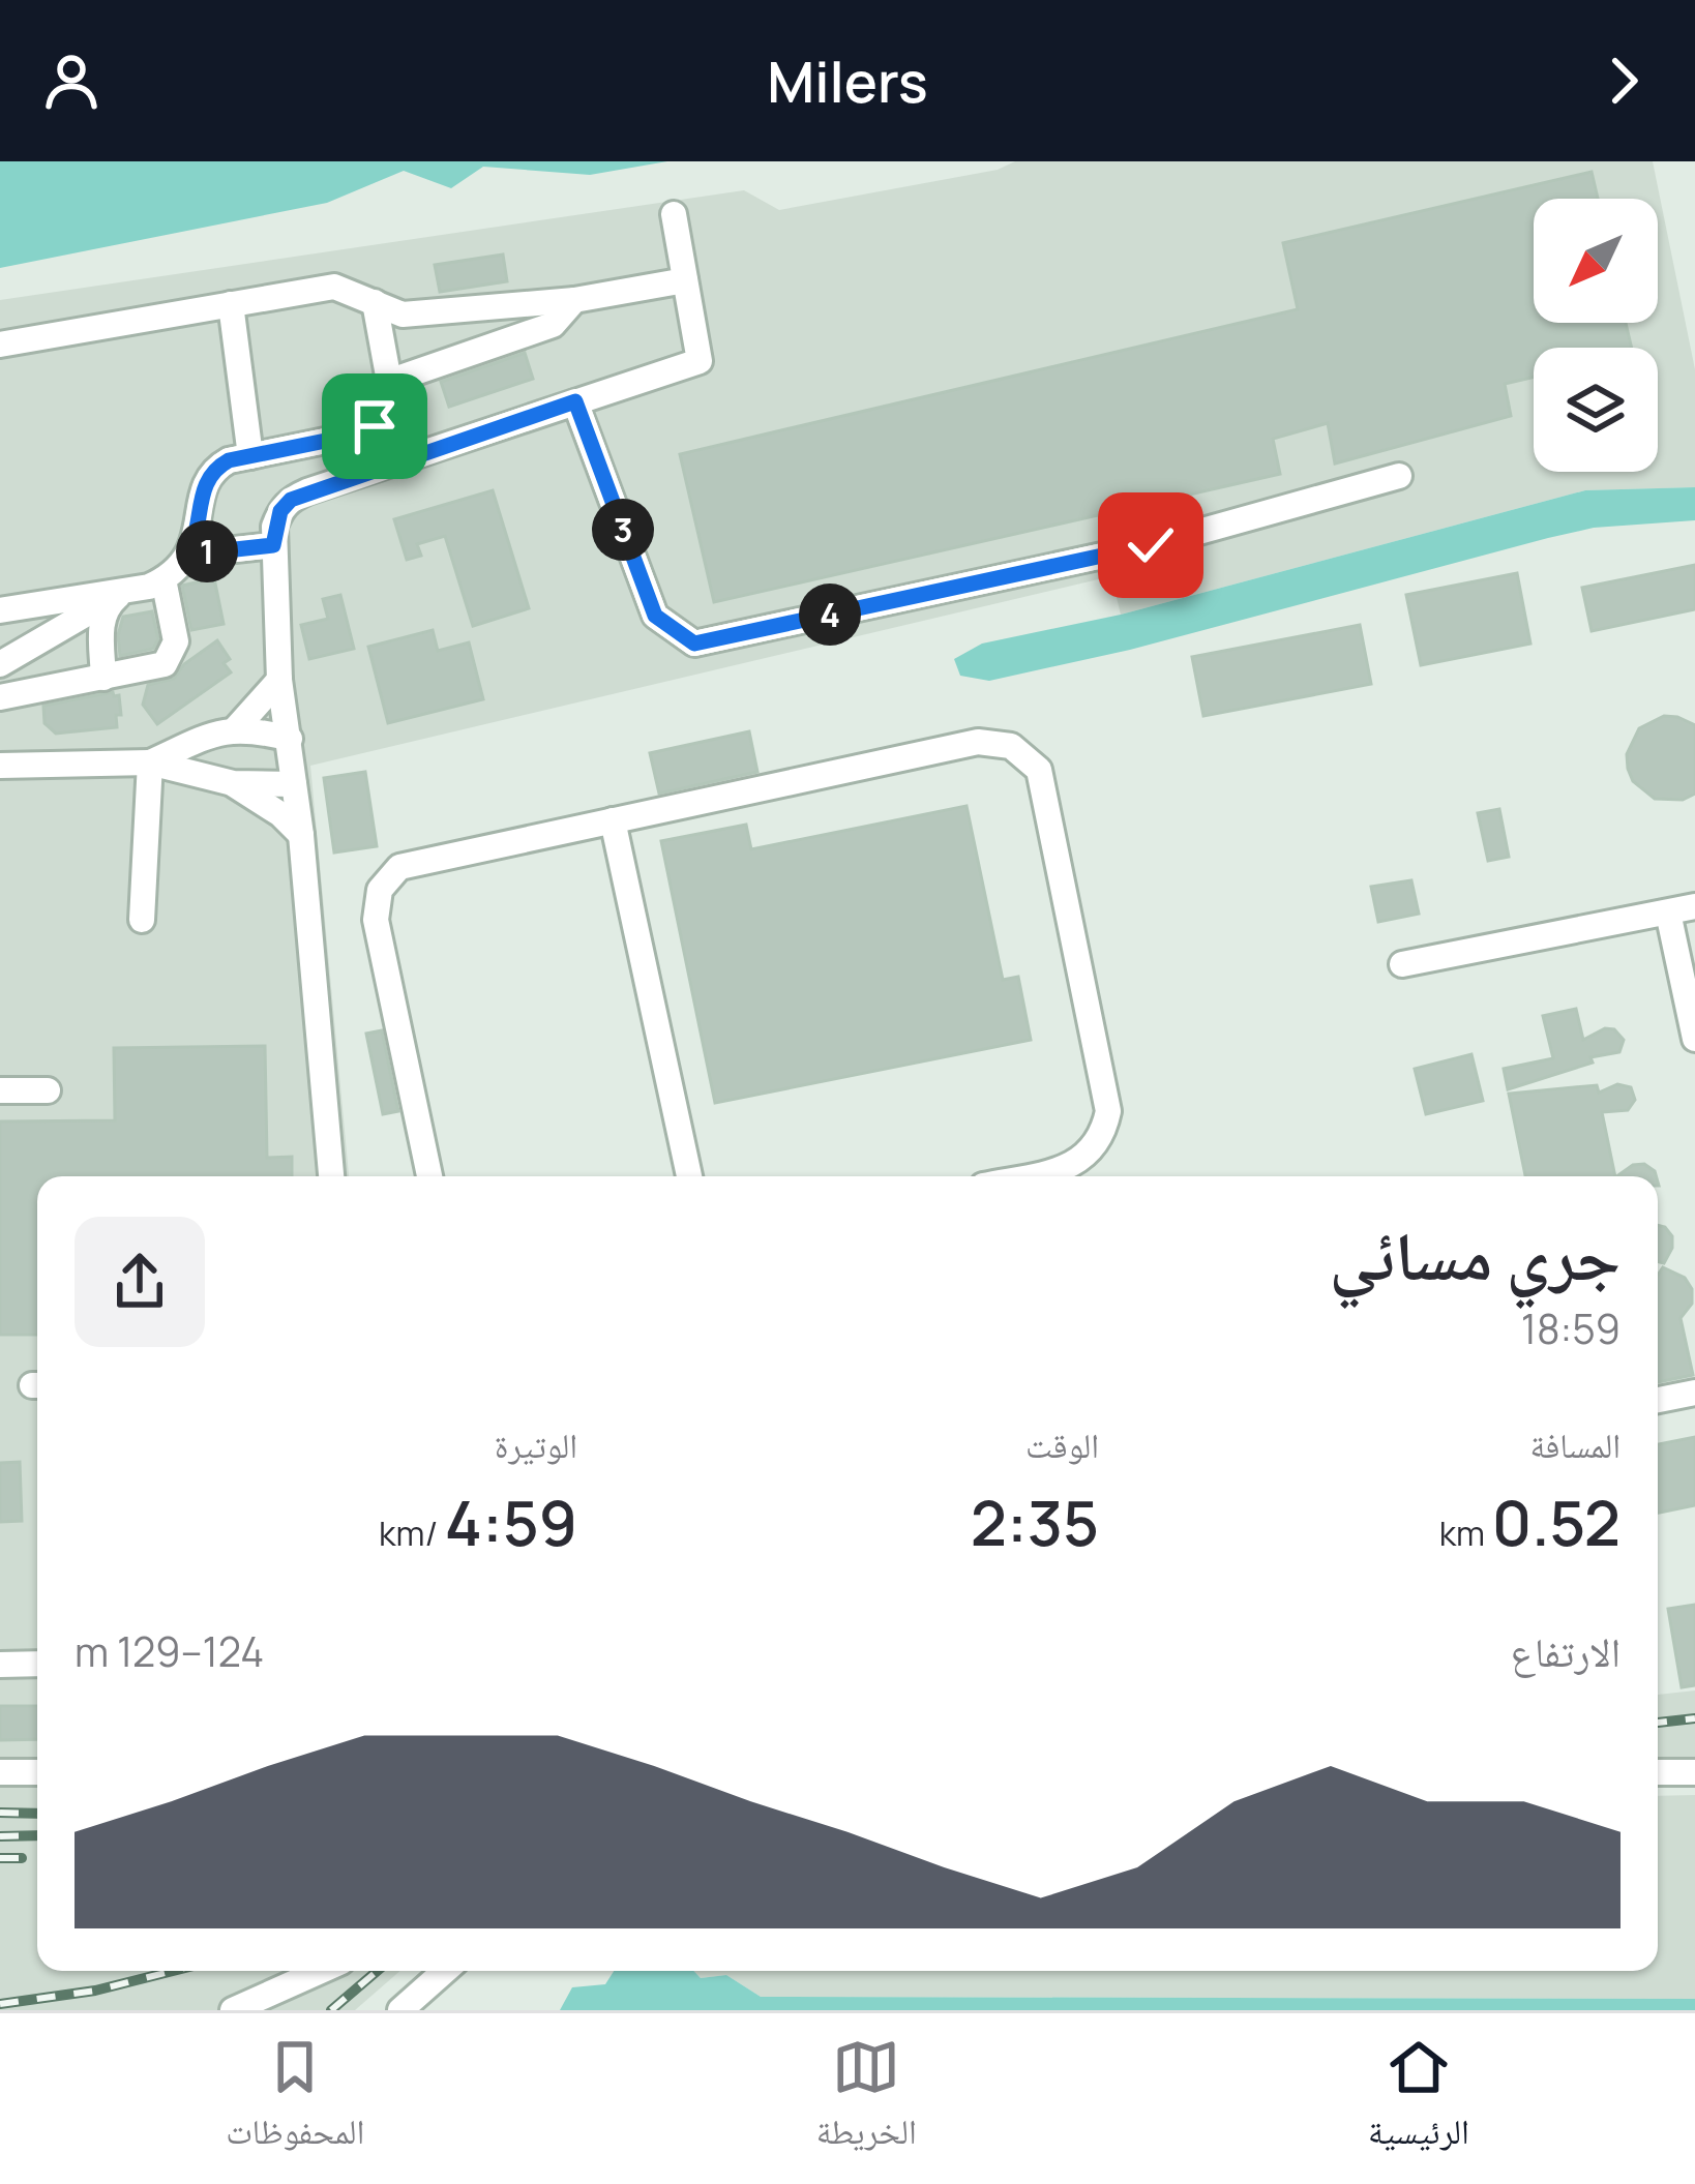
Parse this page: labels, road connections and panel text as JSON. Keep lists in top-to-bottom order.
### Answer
{
  "north": "bottom left",
  "page": {
    "header": "Milers",
    "pins": ["3", "1", "4"],
    "heading": ["جري مسائي", "18:59"],
    "stats": [
      ["المسافة", "0.52 km"],
      ["الوقت", "2:35"],
      ["الوتيرة", "4:59 /km"]
    ],
    "chart": ["الارتفاع", "124–129 m"],
    "tabs": ["الرئيسية", "الخريطة", "المحفوظات"]
  }
}
